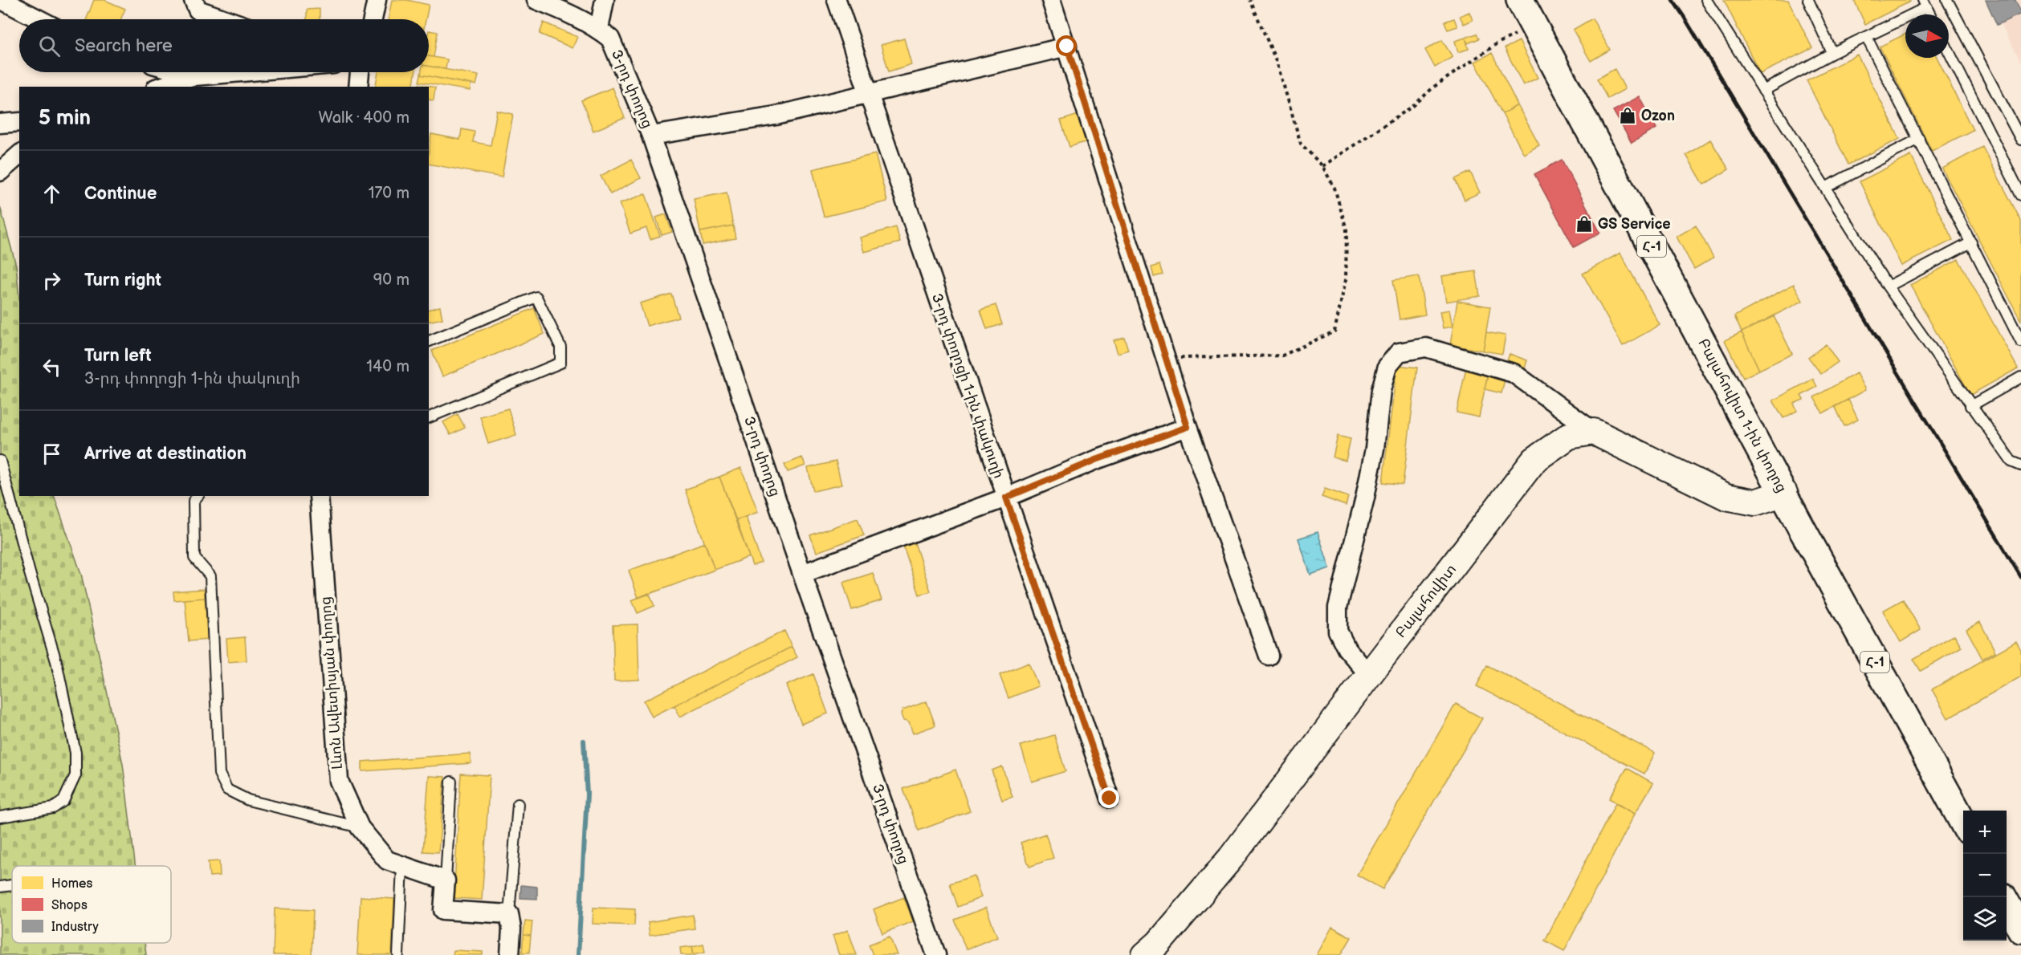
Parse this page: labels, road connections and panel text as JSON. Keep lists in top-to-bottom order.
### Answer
{
  "streets": {
    "main road": ["Հ-1", "Բալահովիտ 1-ին փողոց"],
    "street": [
      "3-րդ փողոց",
      "3-րդ փողոցի 1-ին փակուղի",
      "Բալահովիտ",
      "Լևոն Ավետիսյան փողոց"
    ]
  },
  "places": {
    "shop": ["Ozon", "GS Service"]
  },
  "legend": ["Homes", "Shops", "Industry"],
  "north": "right",
  "page": {
    "search": "Search here",
    "heading": ["5 min", "Walk · 400 m"],
    "list": [
      ["Continue", "170 m"],
      ["Turn right", "90 m"],
      ["Turn left", "3-րդ փողոցի 1-ին փակուղի", "140 m"],
      "Arrive at destination"
    ],
    "map_buttons": ["+", "−"]
  }
}
